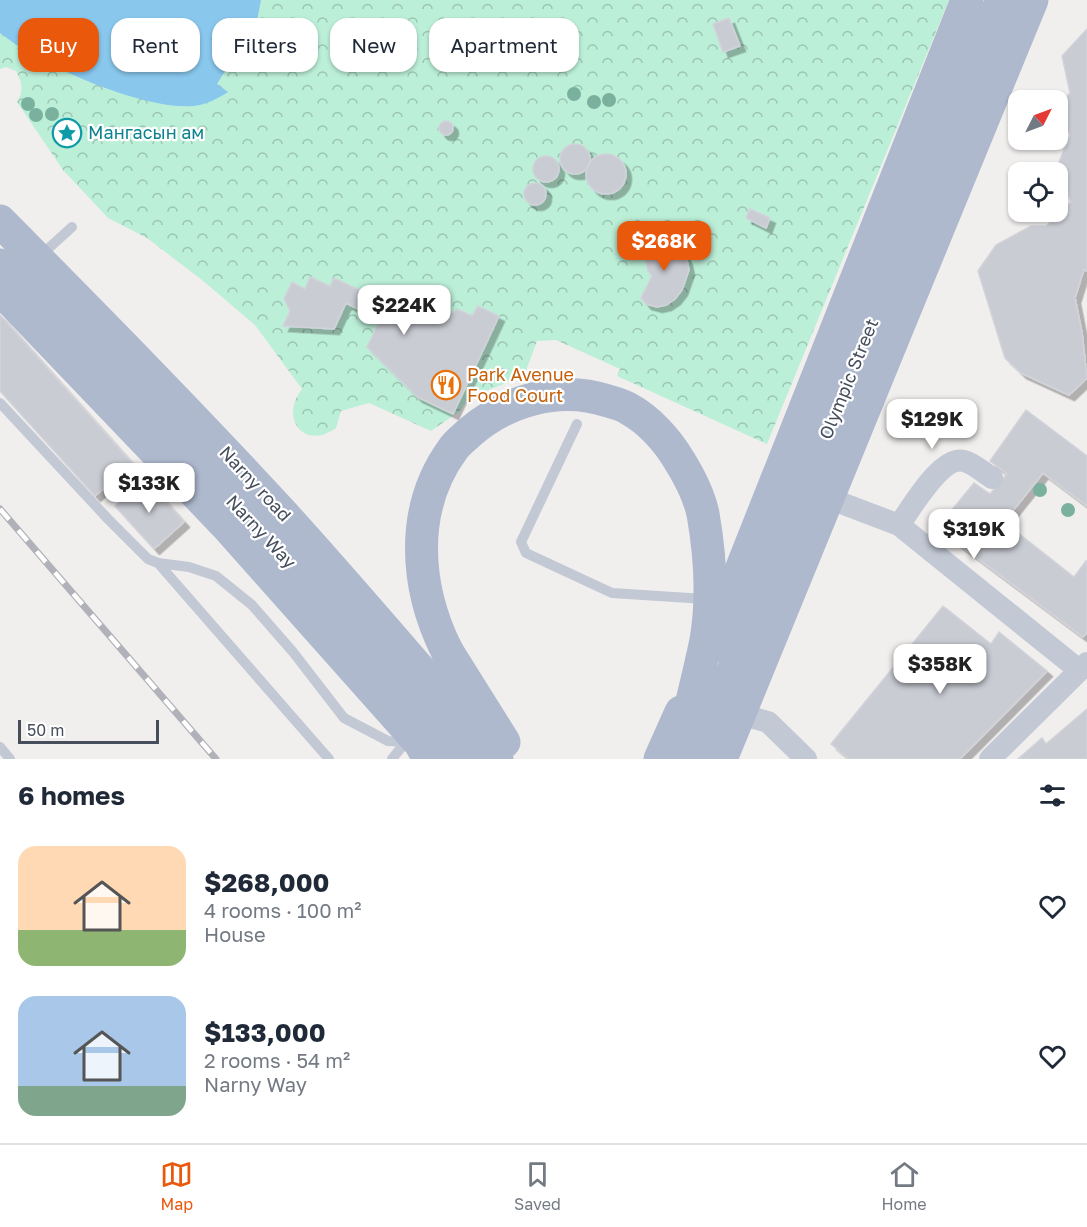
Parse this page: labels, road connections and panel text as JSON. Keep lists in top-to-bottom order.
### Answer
{
  "streets": {
    "main road": ["Olympic Street", "Narny road", "Narny Way"]
  },
  "places": {
    "place": ["Мангасын ам"],
    "restaurant": ["Park Avenue Food Court"]
  },
  "scale_bar": "50 m",
  "north": "top right",
  "page": {
    "chip": [
      "Buy",
      "Rent",
      "Filters",
      "New",
      "Apartment"
    ],
    "price": [
      "$268K",
      "$224K",
      "$129K",
      "$133K",
      "$319K",
      "$358K"
    ],
    "scale": "50 m",
    "heading": "6 homes",
    "list": [
      {
        "name": "$268,000",
        "note": "4 rooms · 100 m² · House"
      },
      {
        "name": "$133,000",
        "note": "2 rooms · 54 m² · Narny Way"
      }
    ],
    "tabs": ["Map", "Saved", "Home"]
  }
}
